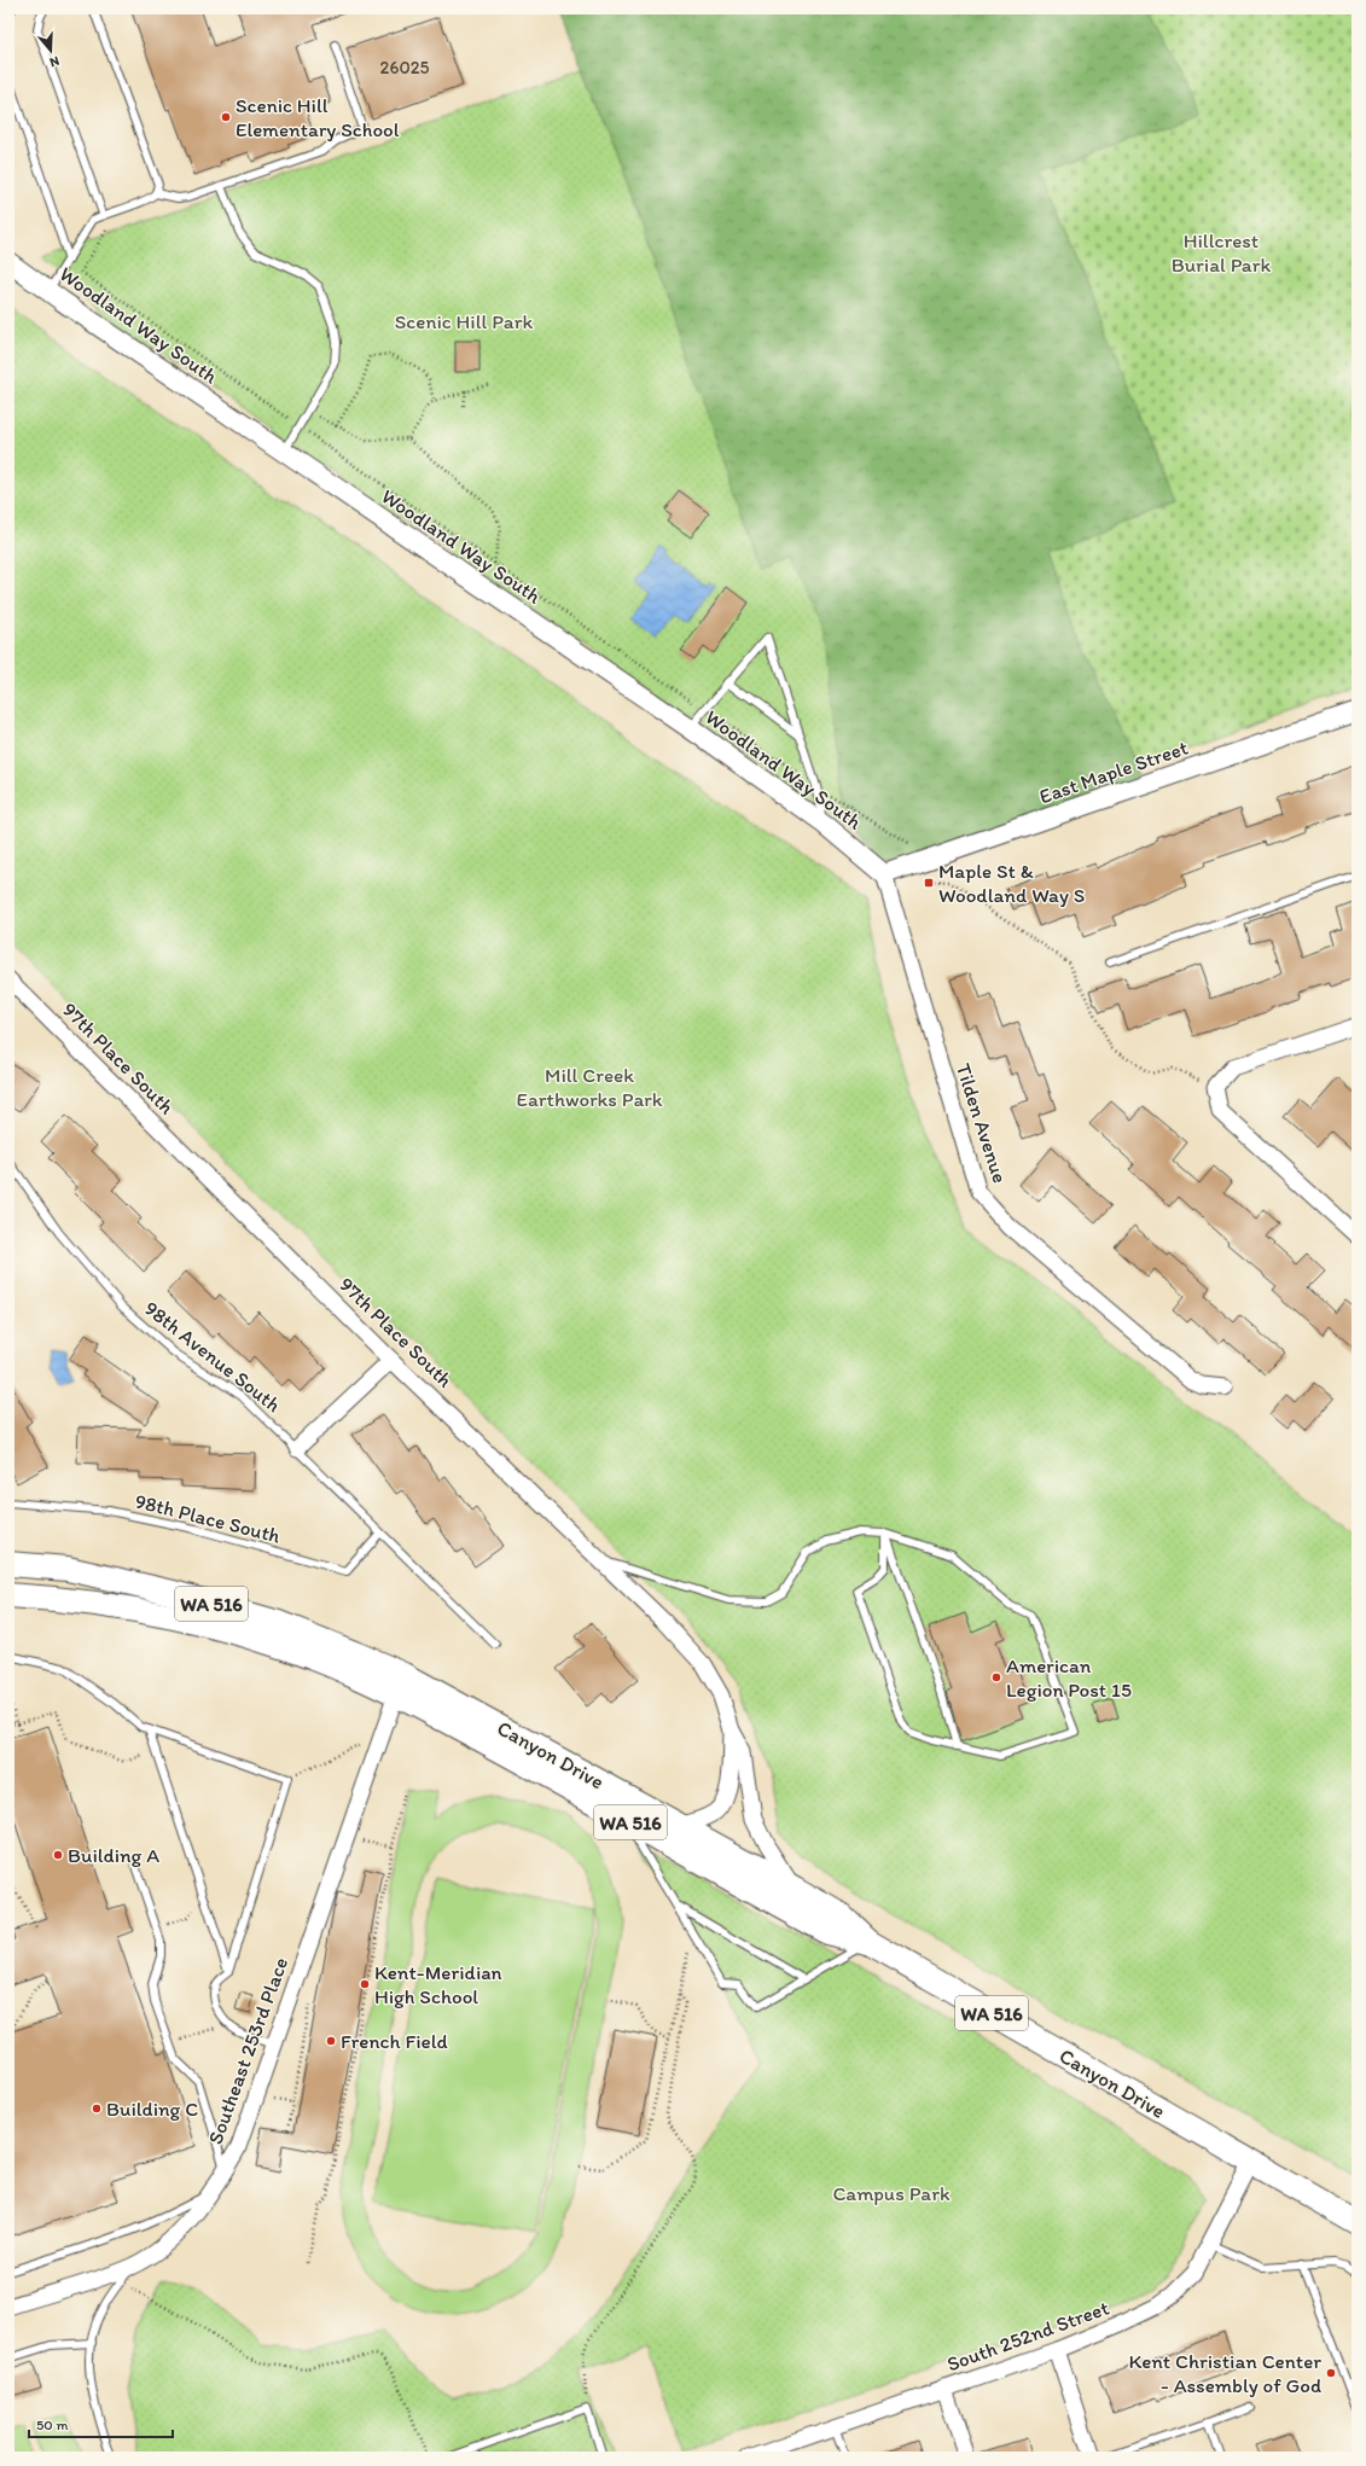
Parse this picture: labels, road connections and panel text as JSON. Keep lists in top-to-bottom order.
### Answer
{
  "streets": {
    "main road": ["WA 516", "Canyon Drive"],
    "street": [
      "Woodland Way South",
      "East Maple Street",
      "97th Place South",
      "Tilden Avenue",
      "Southeast 253rd Place",
      "South 252nd Street"
    ],
    "lane": ["98th Avenue South", "98th Place South"]
  },
  "crossings": [
    ["Woodland Way South", "East Maple Street"],
    ["Woodland Way South", "Tilden Avenue"],
    ["East Maple Street", "Tilden Avenue"],
    ["97th Place South", "Canyon Drive"],
    ["98th Avenue South", "98th Place South"],
    ["WA 516", "Canyon Drive"],
    ["WA 516", "Southeast 253rd Place"],
    ["Canyon Drive", "Southeast 253rd Place"],
    ["Canyon Drive", "South 252nd Street"]
  ],
  "parks": [
    "Hillcrest Burial Park",
    "Scenic Hill Park",
    "Mill Creek Earthworks Park",
    "Campus Park"
  ],
  "places": {
    "other": [
      "Scenic Hill Elementary School",
      "American Legion Post 15",
      "Building A",
      "Kent-Meridian High School",
      "French Field",
      "Building C",
      "Kent Christian Center - Assembly of God"
    ],
    "transit": ["Maple St & Woodland Way S"]
  },
  "house_numbers": ["26025"],
  "scale_bar": "50 m",
  "north": "bottom"
}
